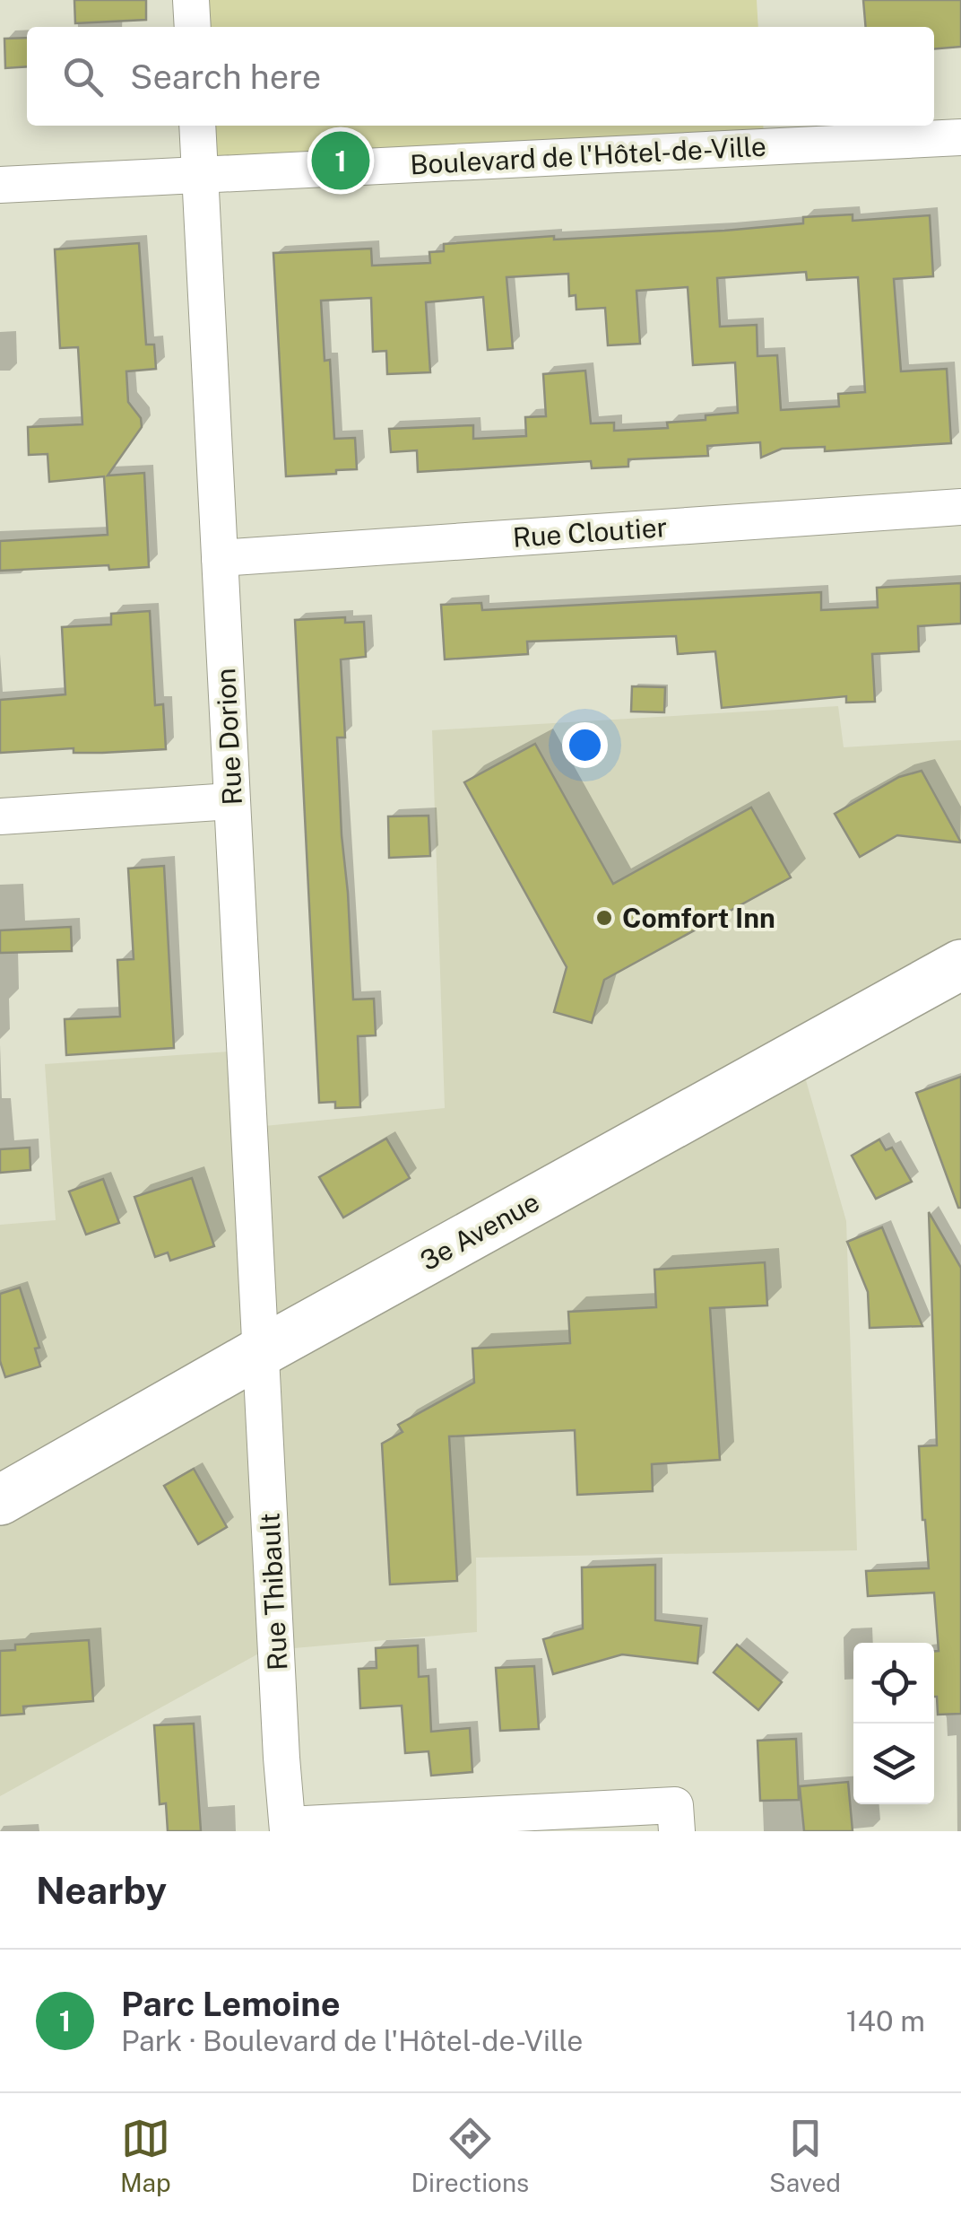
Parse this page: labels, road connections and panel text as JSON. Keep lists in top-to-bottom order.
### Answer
{
  "streets": {
    "main road": ["3e Avenue"],
    "street": [
      "Boulevard de l'Hôtel-de-Ville",
      "Rue Cloutier",
      "Rue Dorion",
      "Rue Thibault"
    ]
  },
  "crossings": [
    ["Boulevard de l'Hôtel-de-Ville", "Rue Dorion"],
    ["Rue Cloutier", "Rue Dorion"],
    ["Rue Dorion", "3e Avenue"],
    ["Rue Dorion", "Rue Thibault"],
    ["3e Avenue", "Rue Thibault"]
  ],
  "places": ["Comfort Inn"],
  "page": {
    "search": "Search here",
    "pins": "1",
    "heading": "Nearby",
    "list": [
      {
        "mark": "1",
        "name": "Parc Lemoine",
        "note": "Park · Boulevard de l'Hôtel-de-Ville",
        "value": "140 m"
      }
    ],
    "nav": ["Map", "Directions", "Saved"]
  }
}
